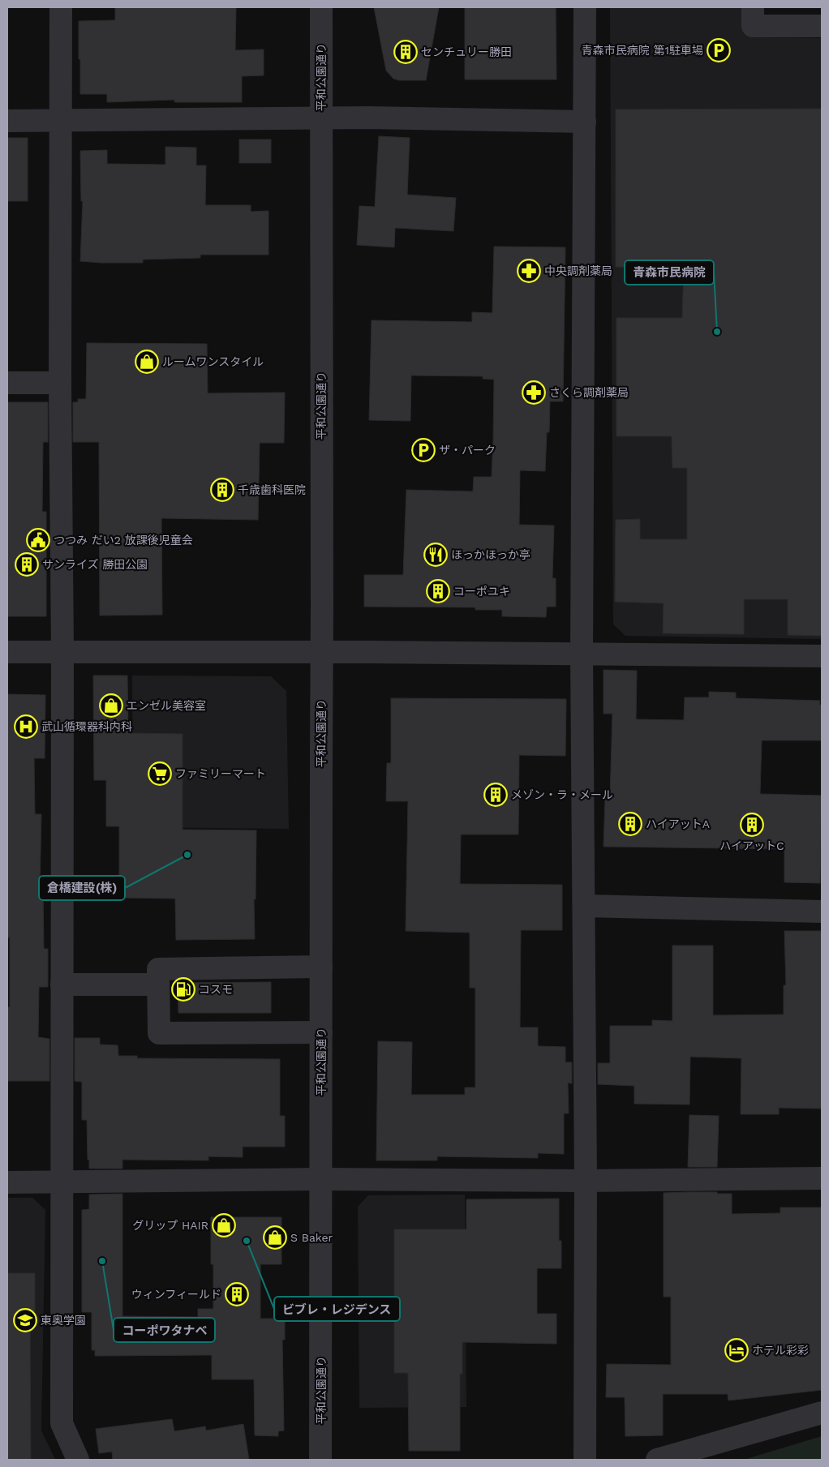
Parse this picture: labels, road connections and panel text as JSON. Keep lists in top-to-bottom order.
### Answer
{
  "streets": {
    "street": ["平和公園通り"]
  },
  "places": {
    "parking": ["青森市民病院 第1駐車場", "ザ・パーク"],
    "building": [
      "センチュリー勝田",
      "千歳歯科医院",
      "サンライズ 勝田公園",
      "コーポユキ",
      "メゾン・ラ・メール",
      "ハイアットA",
      "ハイアットC",
      "ウィンフィールド"
    ],
    "pharmacy": ["中央調剤薬局", "さくら調剤薬局"],
    "other": [
      "青森市民病院",
      "倉橋建設(株)",
      "ビブレ・レジデンス",
      "コーポワタナベ"
    ],
    "shop": [
      "ルームワンスタイル",
      "エンゼル美容室",
      "グリップ HAIR",
      "S Baker"
    ],
    "public building": ["つつみ だい2 放課後児童会"],
    "restaurant": ["ほっかほっか亭"],
    "hospital": ["武山循環器科内科"],
    "supermarket": ["ファミリーマート"],
    "fuel station": ["コスモ"],
    "school or university": ["東奥学園"],
    "hotel": ["ホテル彩彩"]
  }
}
